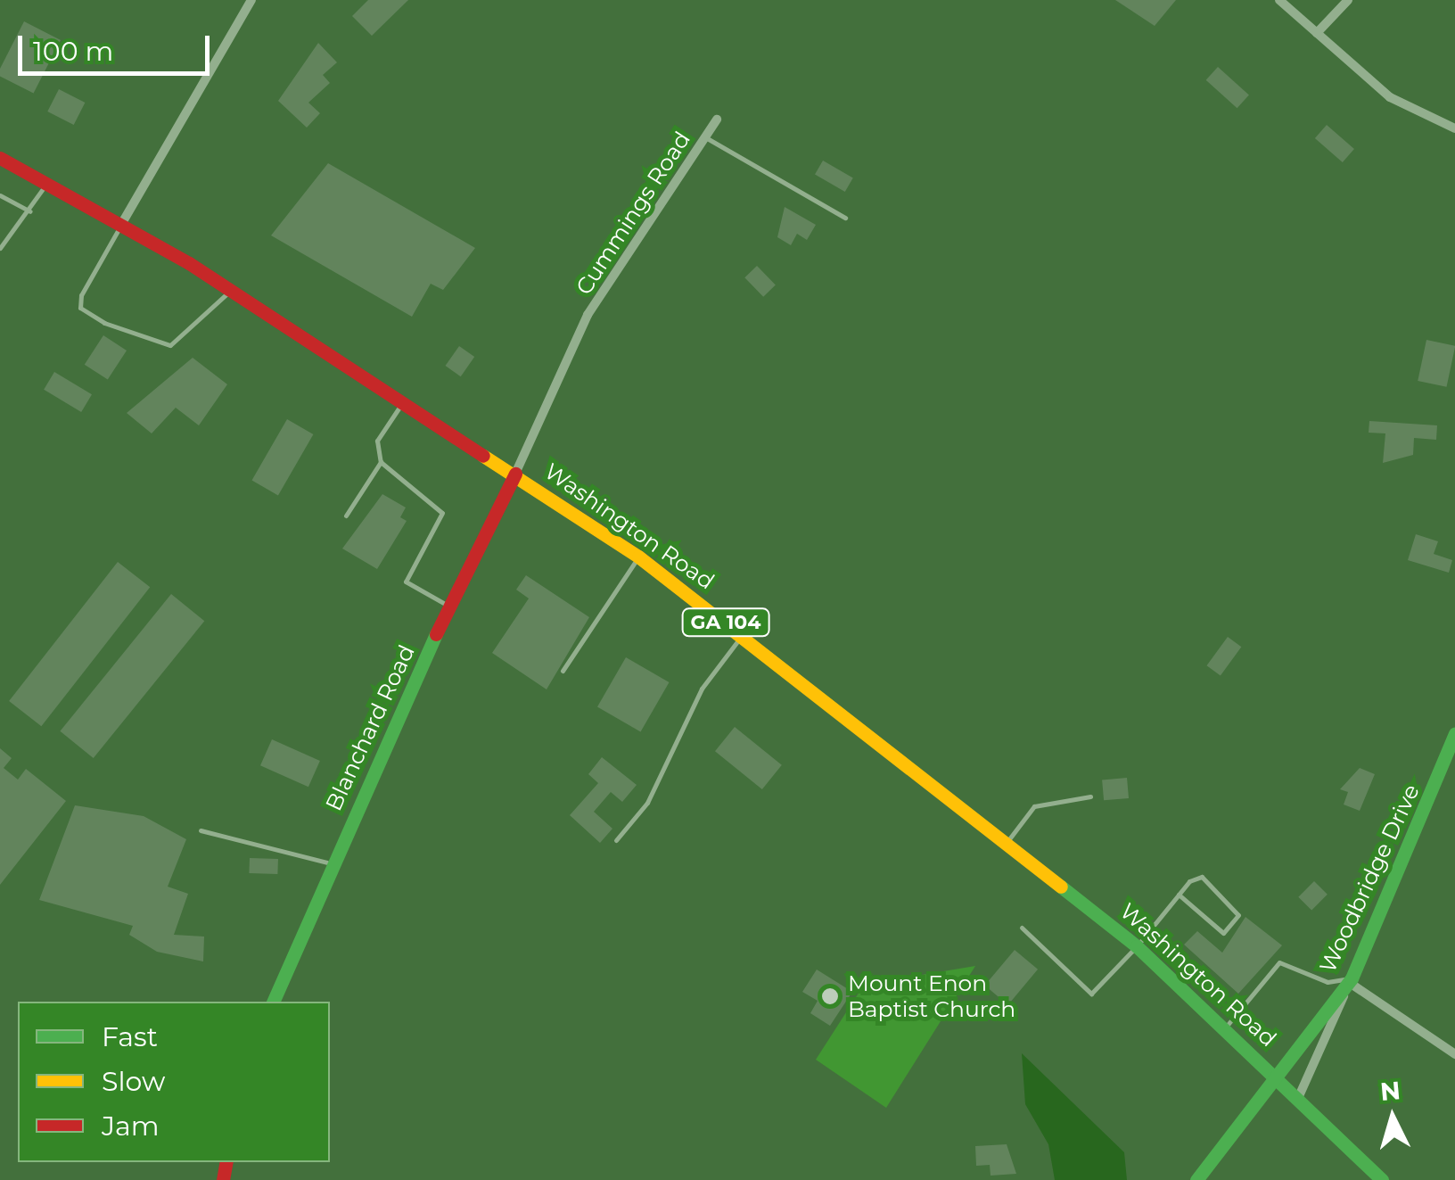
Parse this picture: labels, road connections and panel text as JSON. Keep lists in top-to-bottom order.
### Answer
{
  "streets": {
    "main road": [
      "Washington Road",
      "GA 104",
      "Blanchard Road",
      "Woodbridge Drive"
    ],
    "street": ["Cummings Road"]
  },
  "crossings": [
    ["Cummings Road", "Washington Road"],
    ["Cummings Road", "Blanchard Road"],
    ["Washington Road", "Blanchard Road"],
    ["Washington Road", "Woodbridge Drive"]
  ],
  "places": ["Mount Enon Baptist Church"],
  "legend": ["Fast", "Slow", "Jam"],
  "scale_bar": "100 m",
  "north": "top"
}
